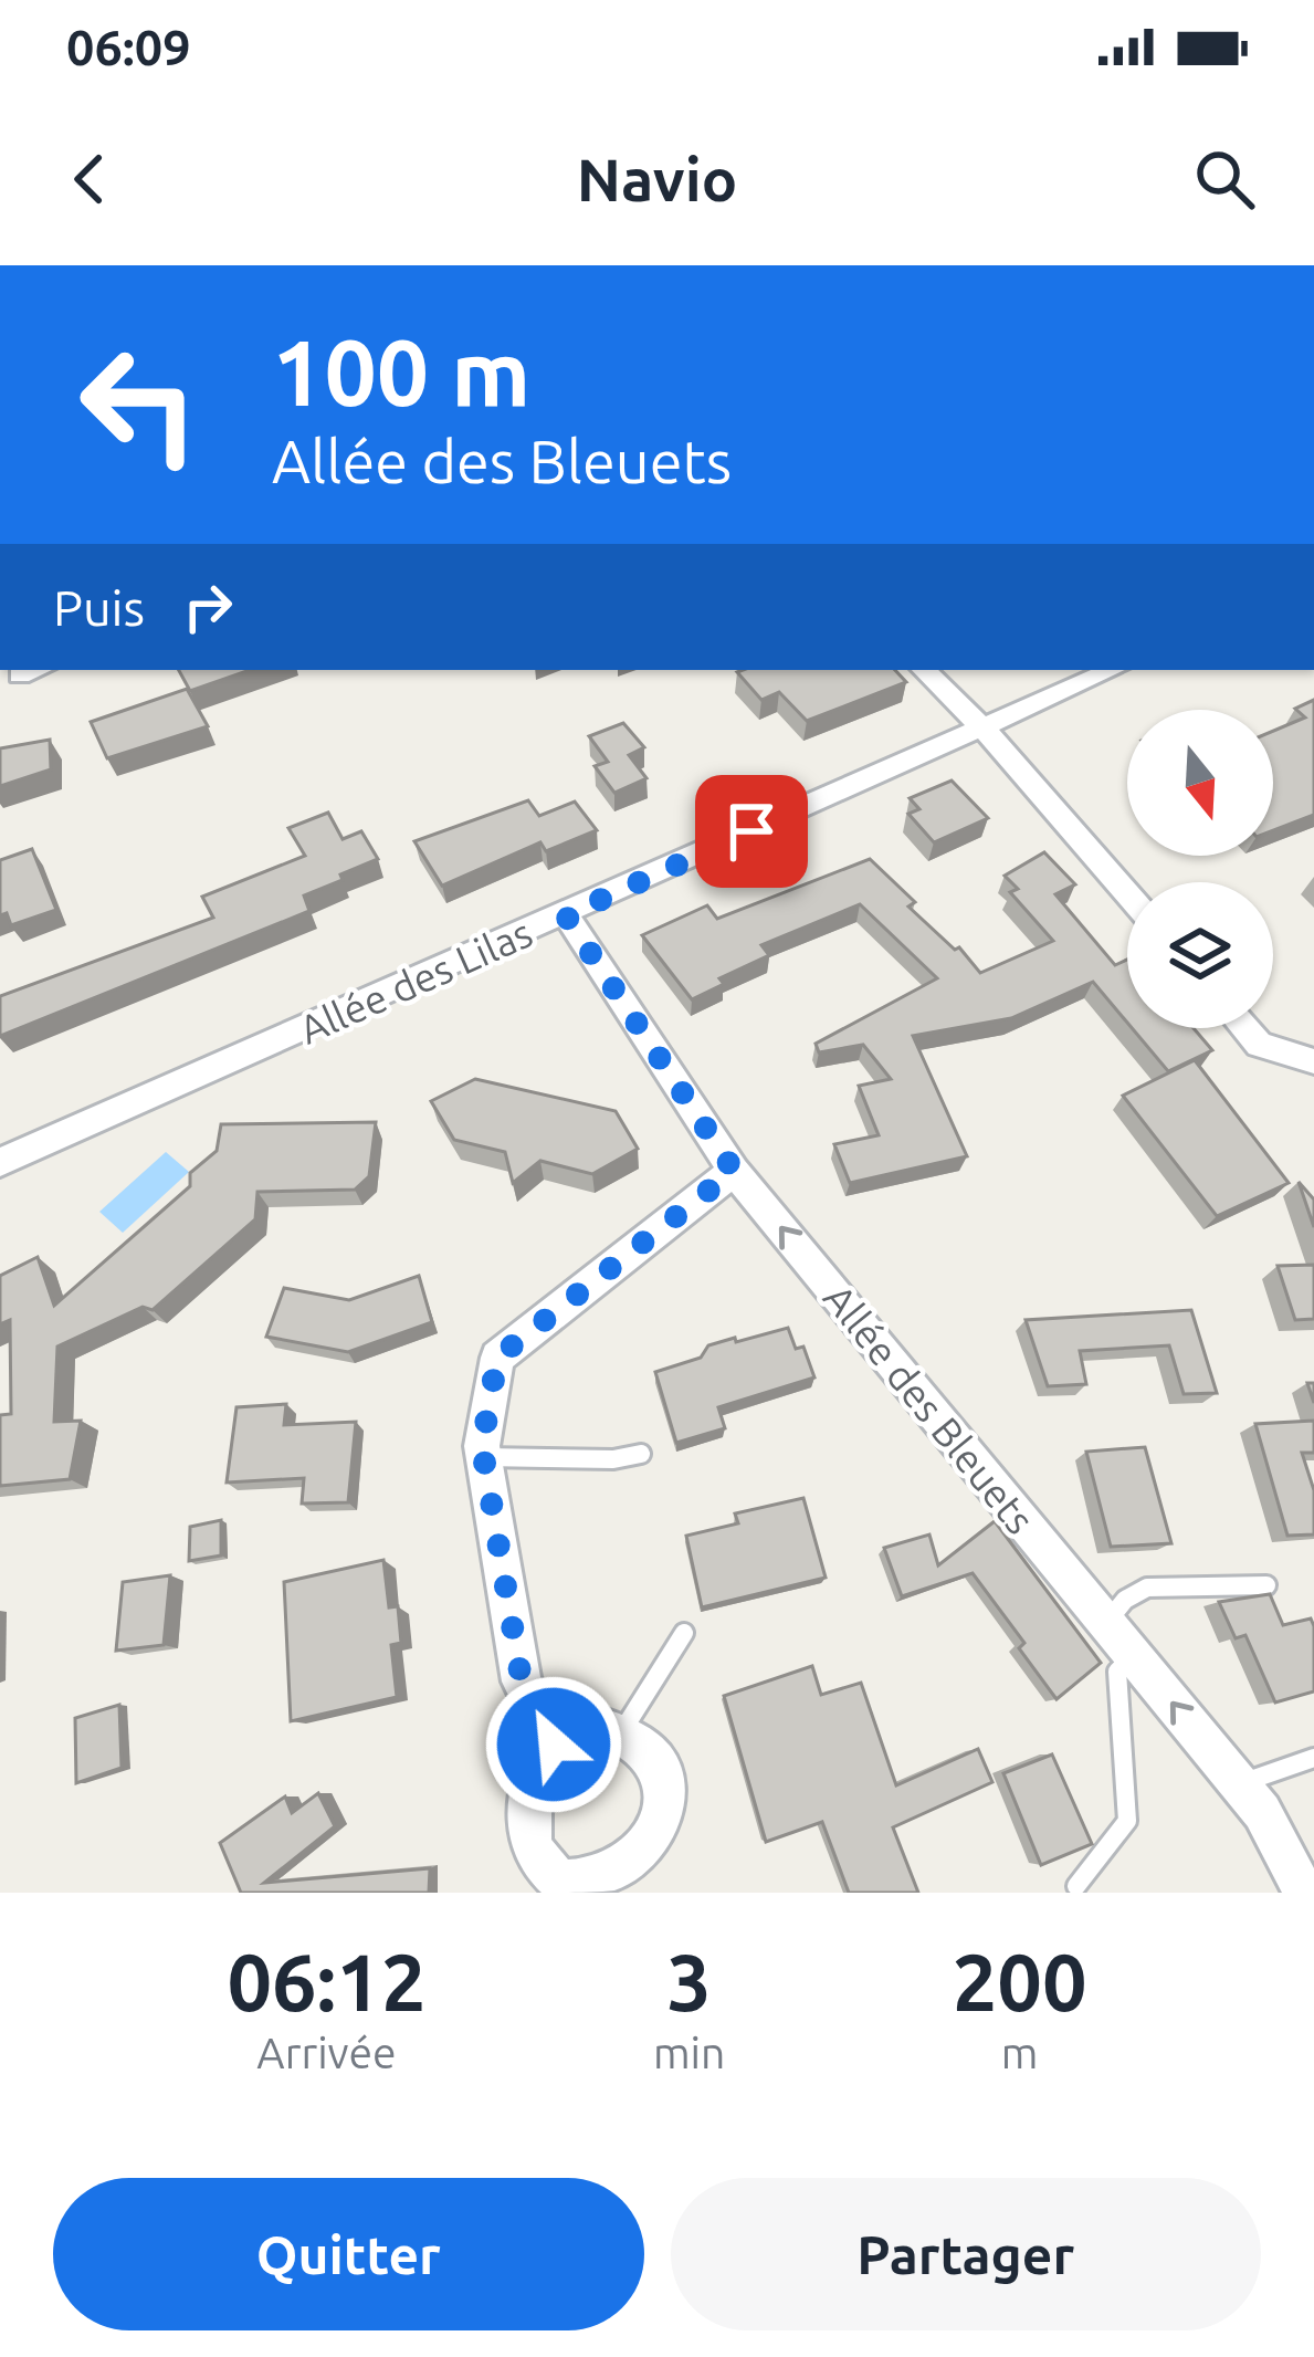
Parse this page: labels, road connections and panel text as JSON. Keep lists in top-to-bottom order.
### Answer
{
  "streets": {
    "street": ["Allée des Lilas", "Allée des Bleuets"]
  },
  "crossings": [
    ["Allée des Lilas", "Allée des Bleuets"]
  ],
  "one_way": ["Allée des Bleuets"],
  "north": "bottom",
  "page": {
    "status": "06:09",
    "header": "Navio",
    "turn": ["100 m", "Allée des Bleuets"],
    "then": "Puis",
    "eta": [
      "06:12",
      "Arrivée",
      "3",
      "min",
      "200",
      "m"
    ],
    "buttons": ["Quitter", "Partager"]
  }
}
